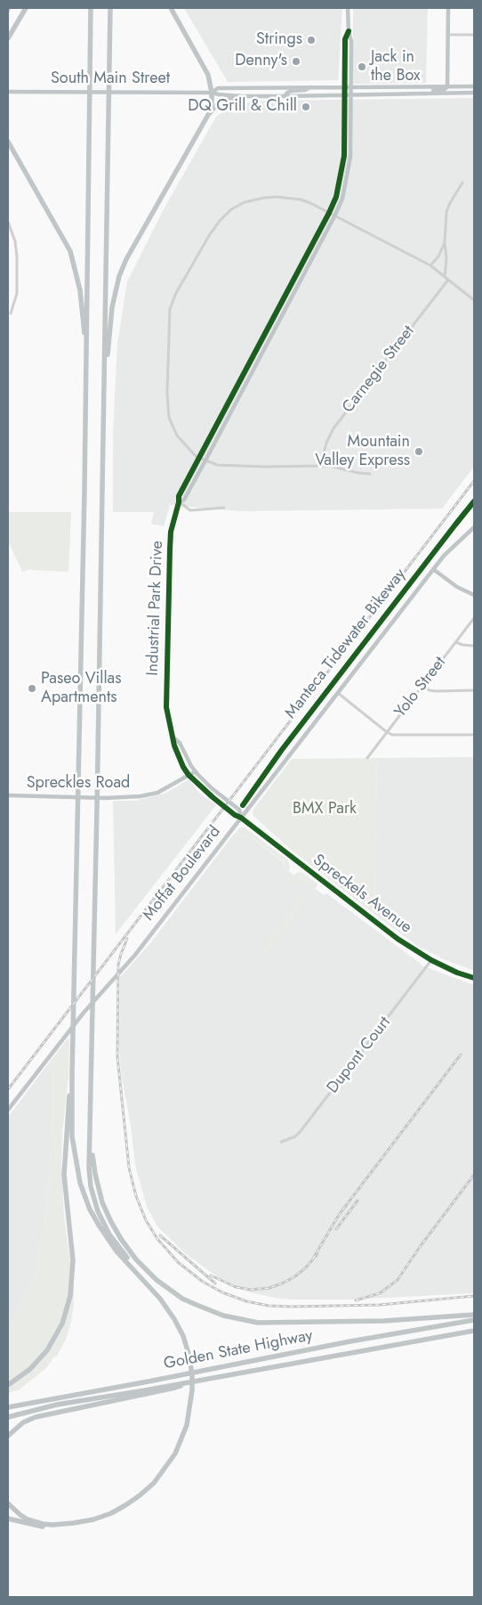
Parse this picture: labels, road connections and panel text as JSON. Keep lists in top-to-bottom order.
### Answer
{
  "streets": {
    "highway": ["Golden State Highway"],
    "street": [
      "South Main Street",
      "Carnegie Street",
      "Industrial Park Drive",
      "Yolo Street",
      "Spreckles Road",
      "Moffat Boulevard",
      "Spreckels Avenue",
      "Dupont Court"
    ],
    "cycle path": ["Manteca Tidewater Bikeway"]
  },
  "crossings": [
    ["South Main Street", "Industrial Park Drive"],
    ["Industrial Park Drive", "Spreckles Road"],
    ["Industrial Park Drive", "Moffat Boulevard"],
    ["Industrial Park Drive", "Spreckels Avenue"],
    ["Moffat Boulevard", "Spreckels Avenue"],
    ["Spreckels Avenue", "Dupont Court"]
  ],
  "parks": ["BMX Park"],
  "places": [
    "Strings",
    "Denny's",
    "Jack in the Box",
    "DQ Grill & Chill",
    "Mountain Valley Express",
    "Paseo Villas Apartments"
  ]
}
